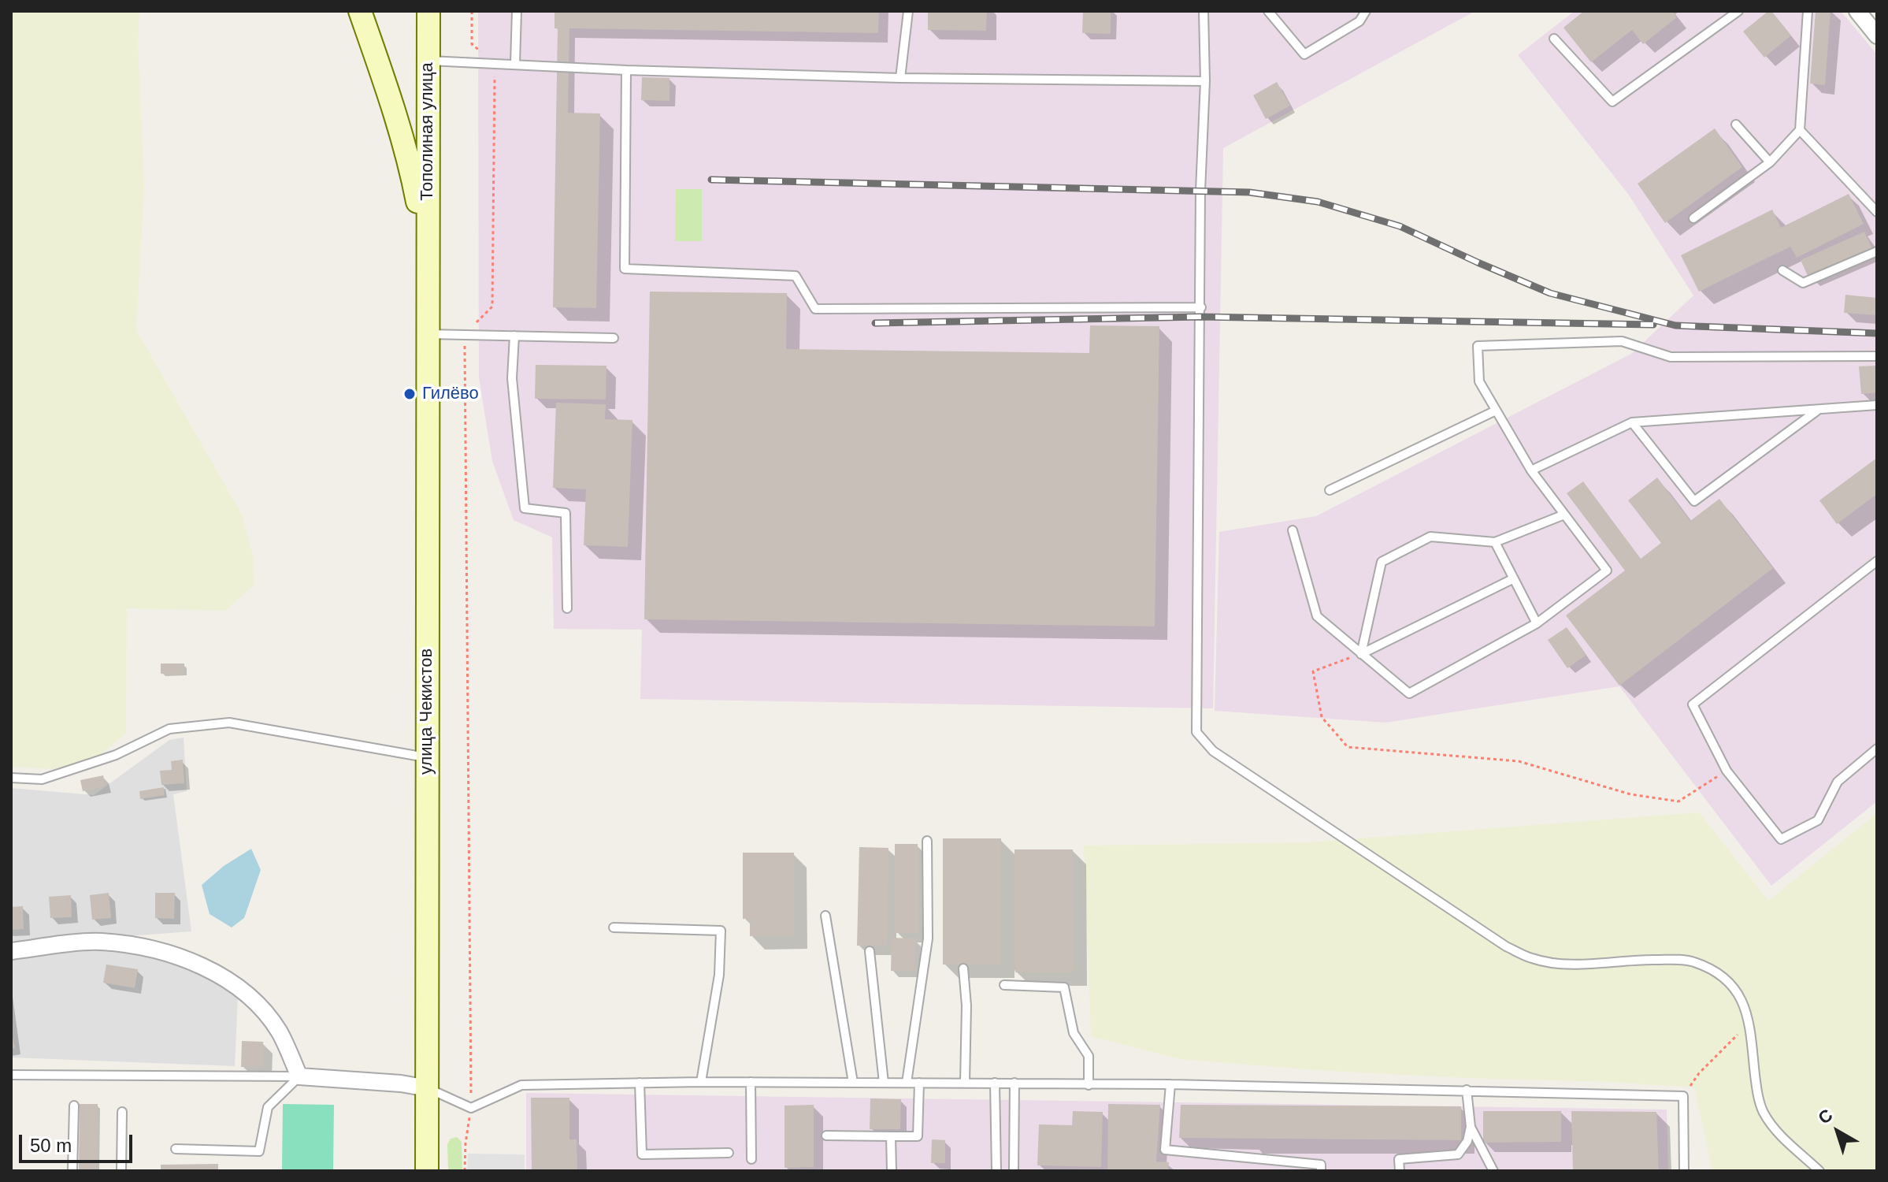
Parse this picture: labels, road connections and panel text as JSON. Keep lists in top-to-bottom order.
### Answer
{
  "streets": {
    "main road": ["Тополиная улица", "улица Чекистов"]
  },
  "crossings": [
    ["Тополиная улица", "улица Чекистов"]
  ],
  "places": ["Гилёво"],
  "scale_bar": "50 m",
  "north": "top left"
}
